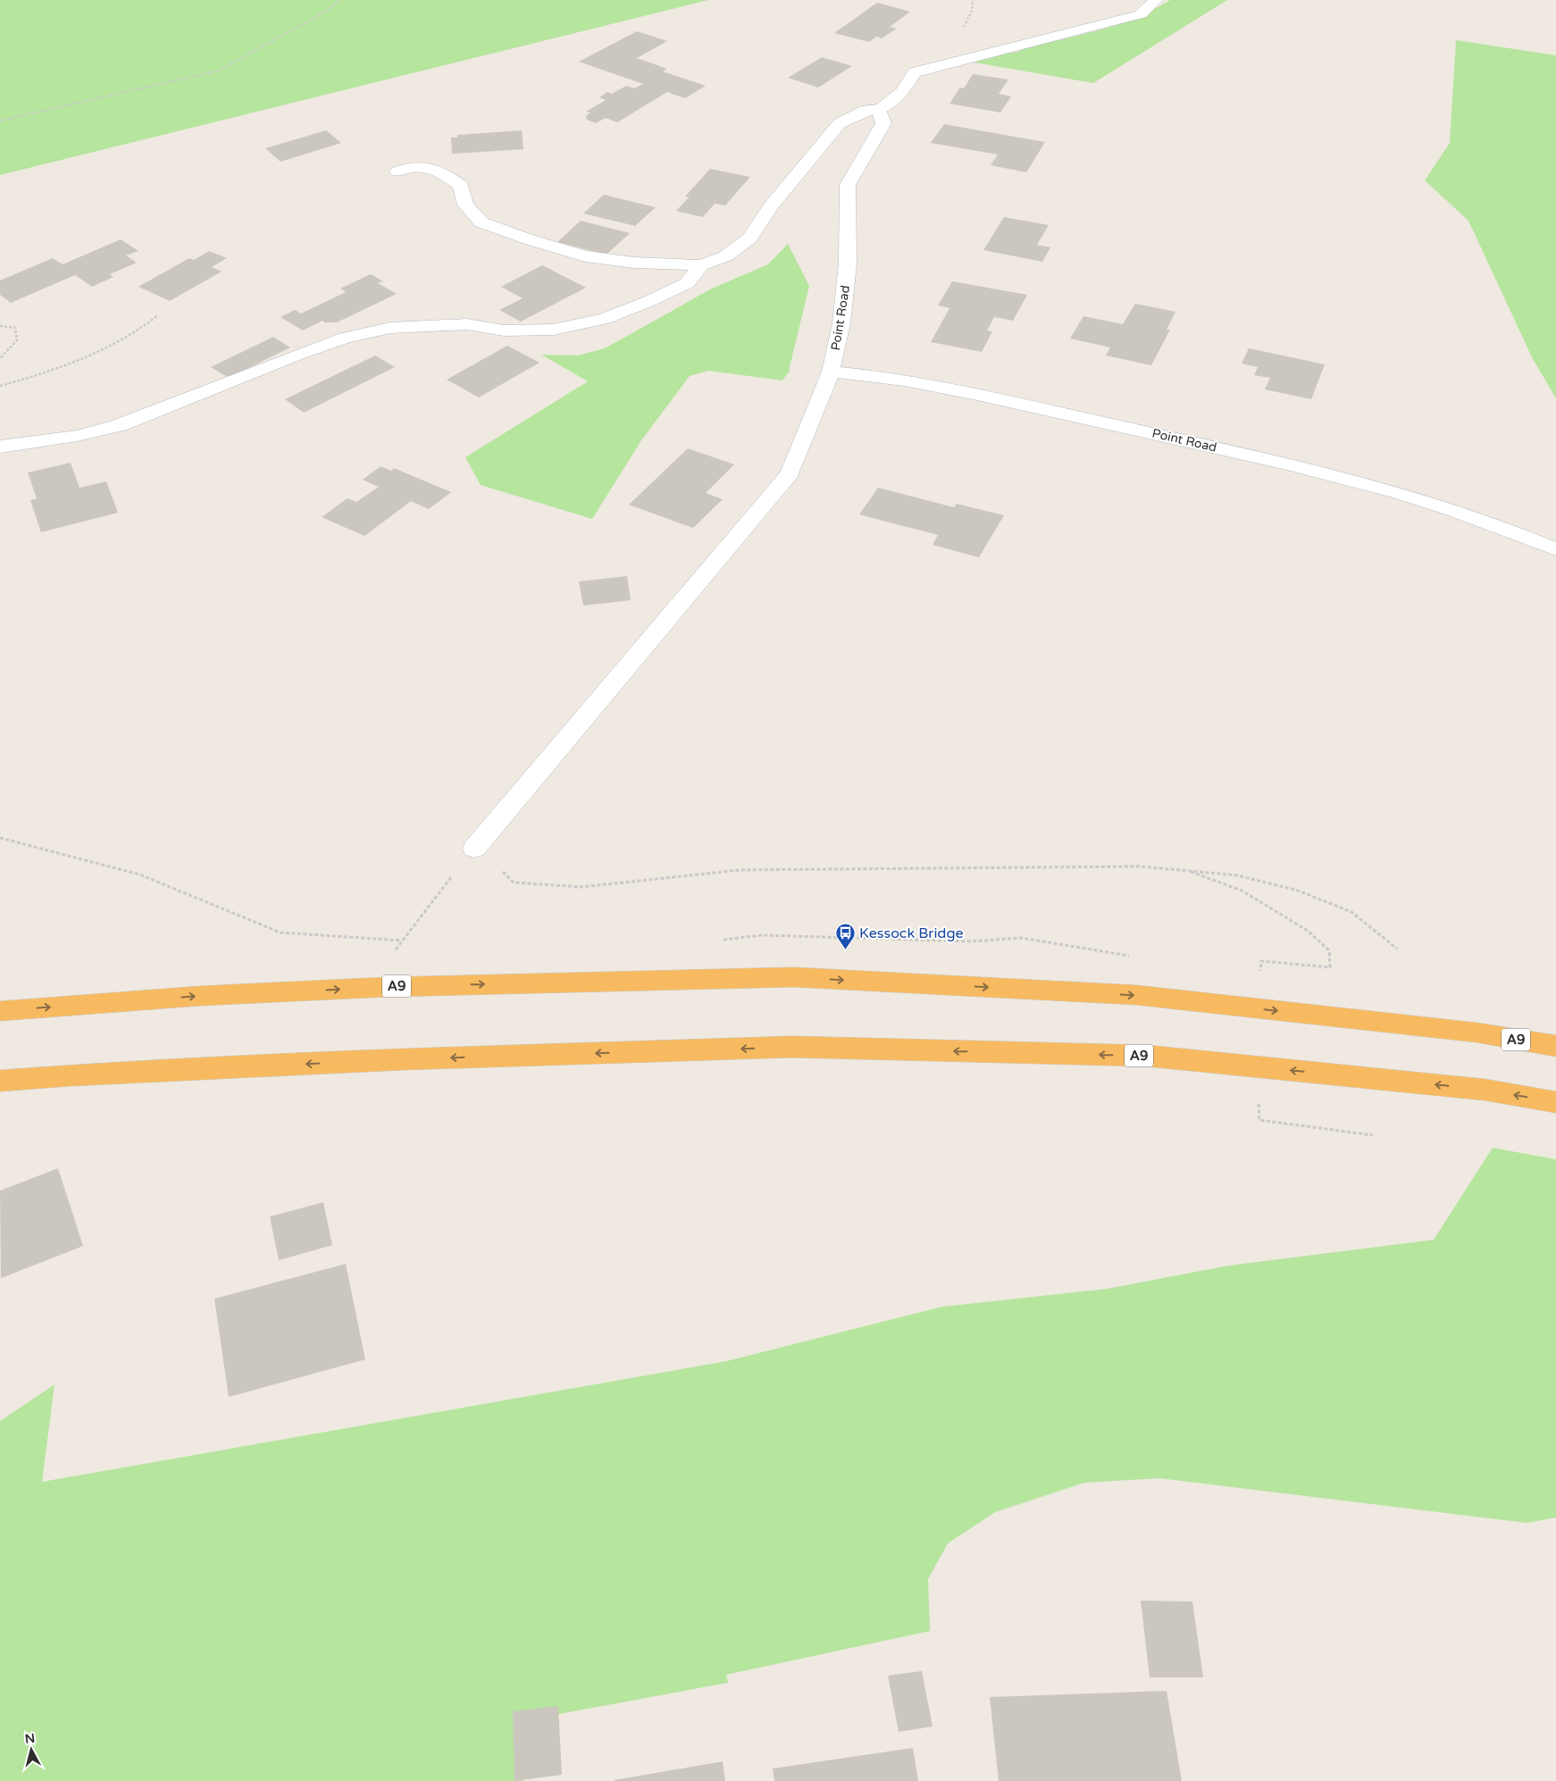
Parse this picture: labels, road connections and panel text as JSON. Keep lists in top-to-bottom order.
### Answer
{
  "streets": {
    "highway": ["A9"],
    "street": ["Point Road"]
  },
  "places": {
    "bus stop": ["Kessock Bridge"]
  },
  "north": "top"
}
